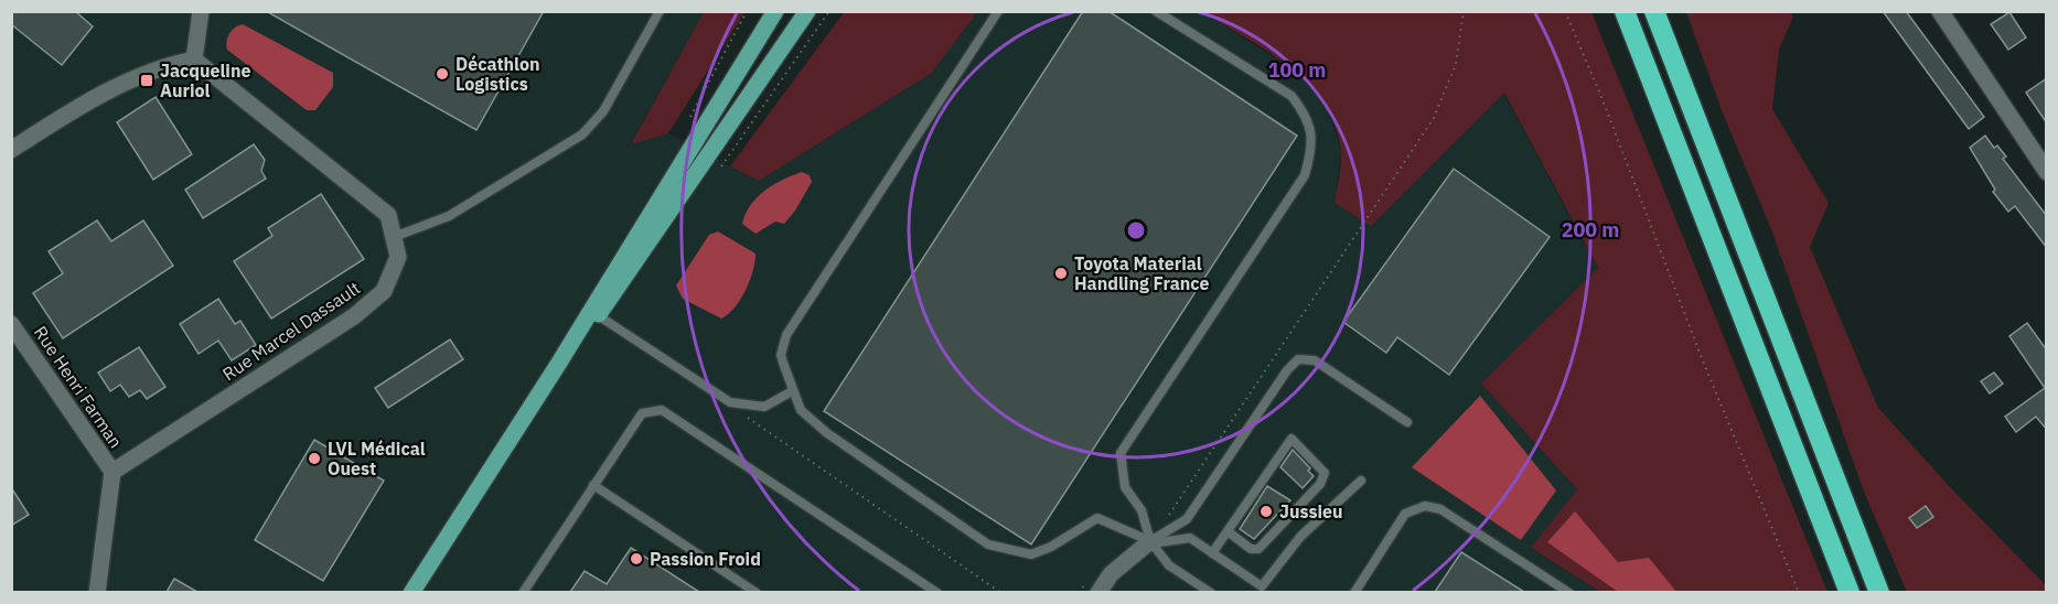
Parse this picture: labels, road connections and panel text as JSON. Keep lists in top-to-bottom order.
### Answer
{
  "streets": {
    "street": ["Rue Marcel Dassault", "Rue Henri Farman"]
  },
  "crossings": [
    ["Rue Marcel Dassault", "Rue Henri Farman"]
  ],
  "places": {
    "other": [
      "Décathlon Logistics",
      "Toyota Material Handling France",
      "LVL Médical Ouest",
      "Jussieu",
      "Passion Froid"
    ],
    "transit": ["Jacqueline Auriol"]
  },
  "rings": ["100 m", "200 m"]
}
